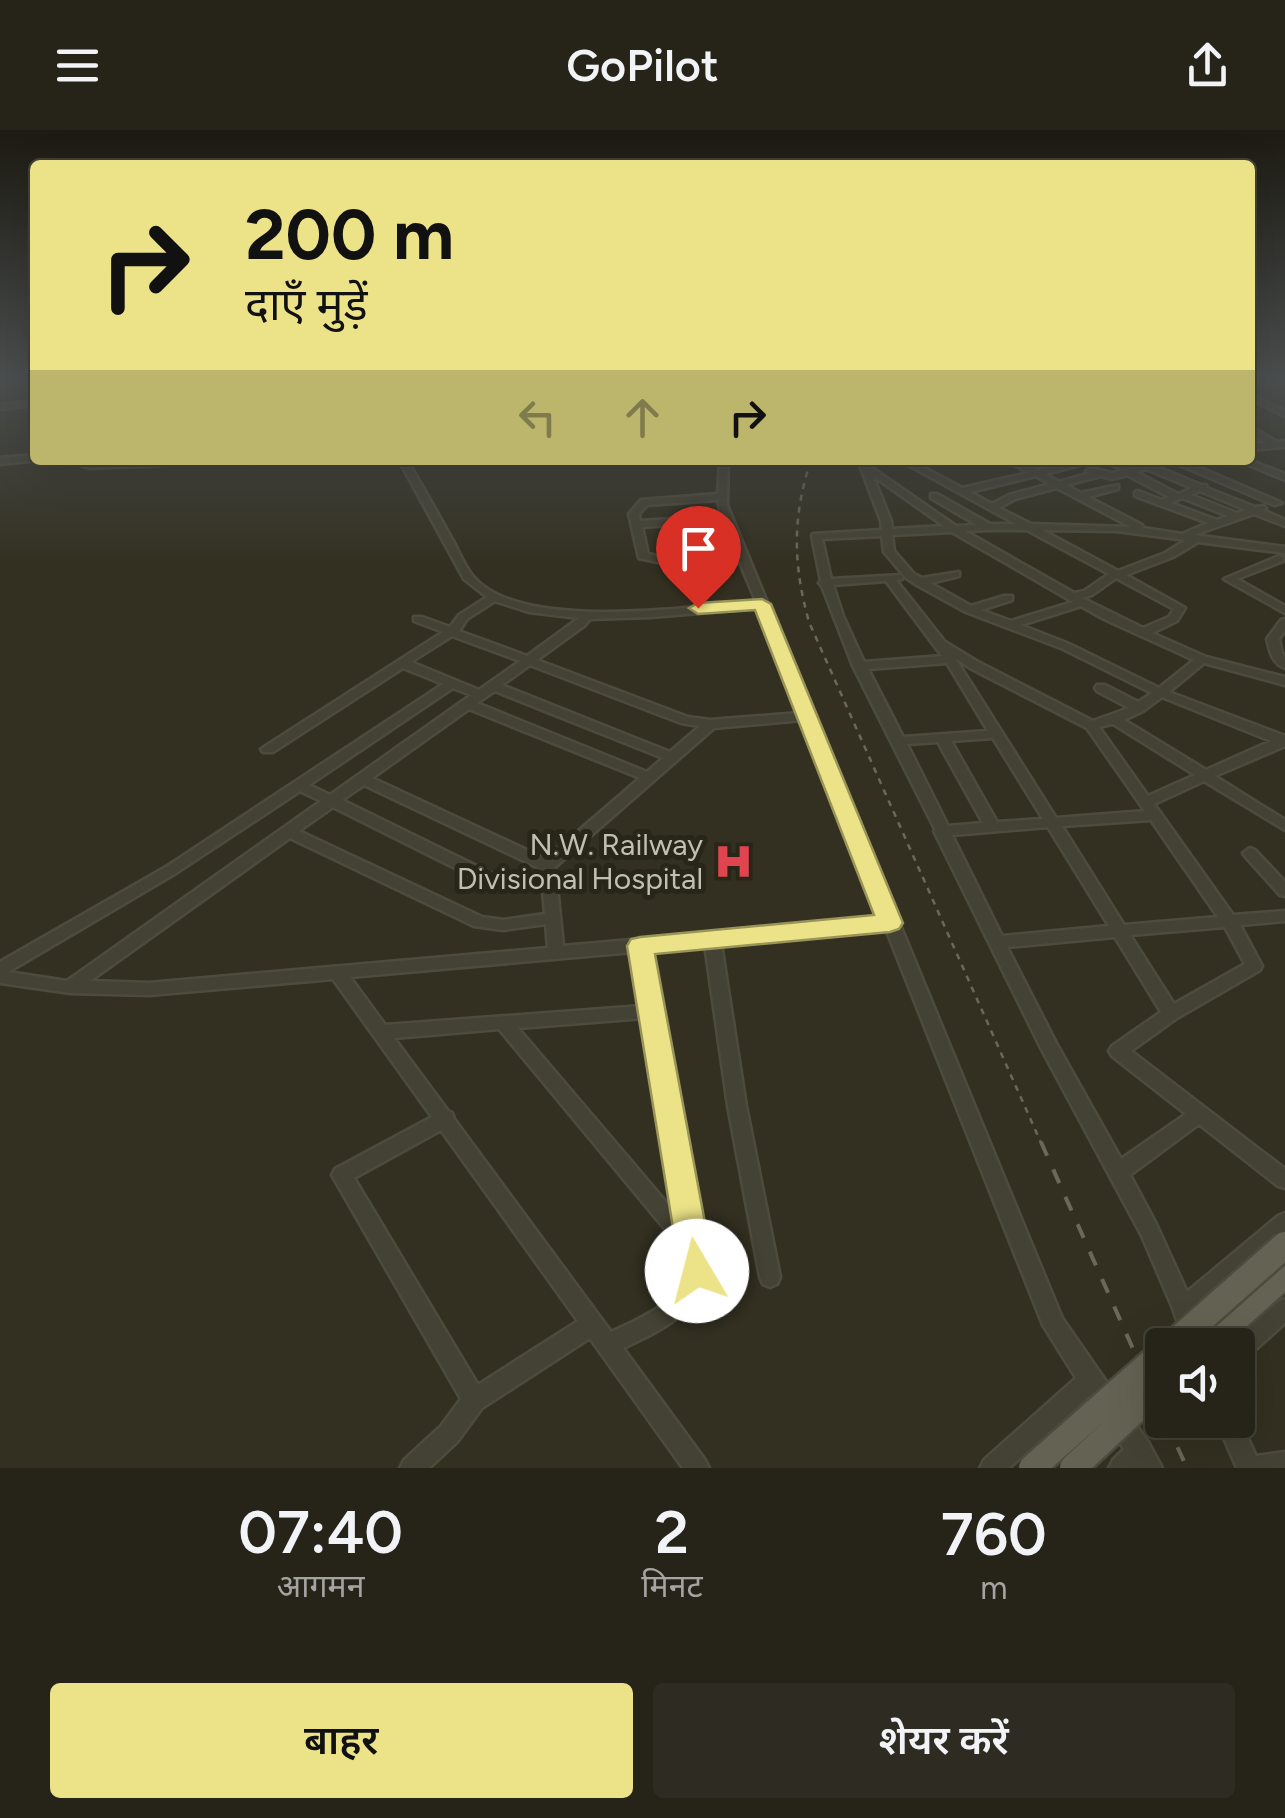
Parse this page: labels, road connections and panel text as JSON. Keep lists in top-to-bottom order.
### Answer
{
  "places": {
    "hospital": ["N.W. Railway Divisional Hospital"]
  },
  "page": {
    "header": "GoPilot",
    "turn": ["200 m", "दाएँ मुड़ें"],
    "eta": [
      "07:40",
      "आगमन",
      "2",
      "मिनट",
      "760",
      "m"
    ],
    "buttons": ["बाहर", "शेयर करें"]
  }
}
